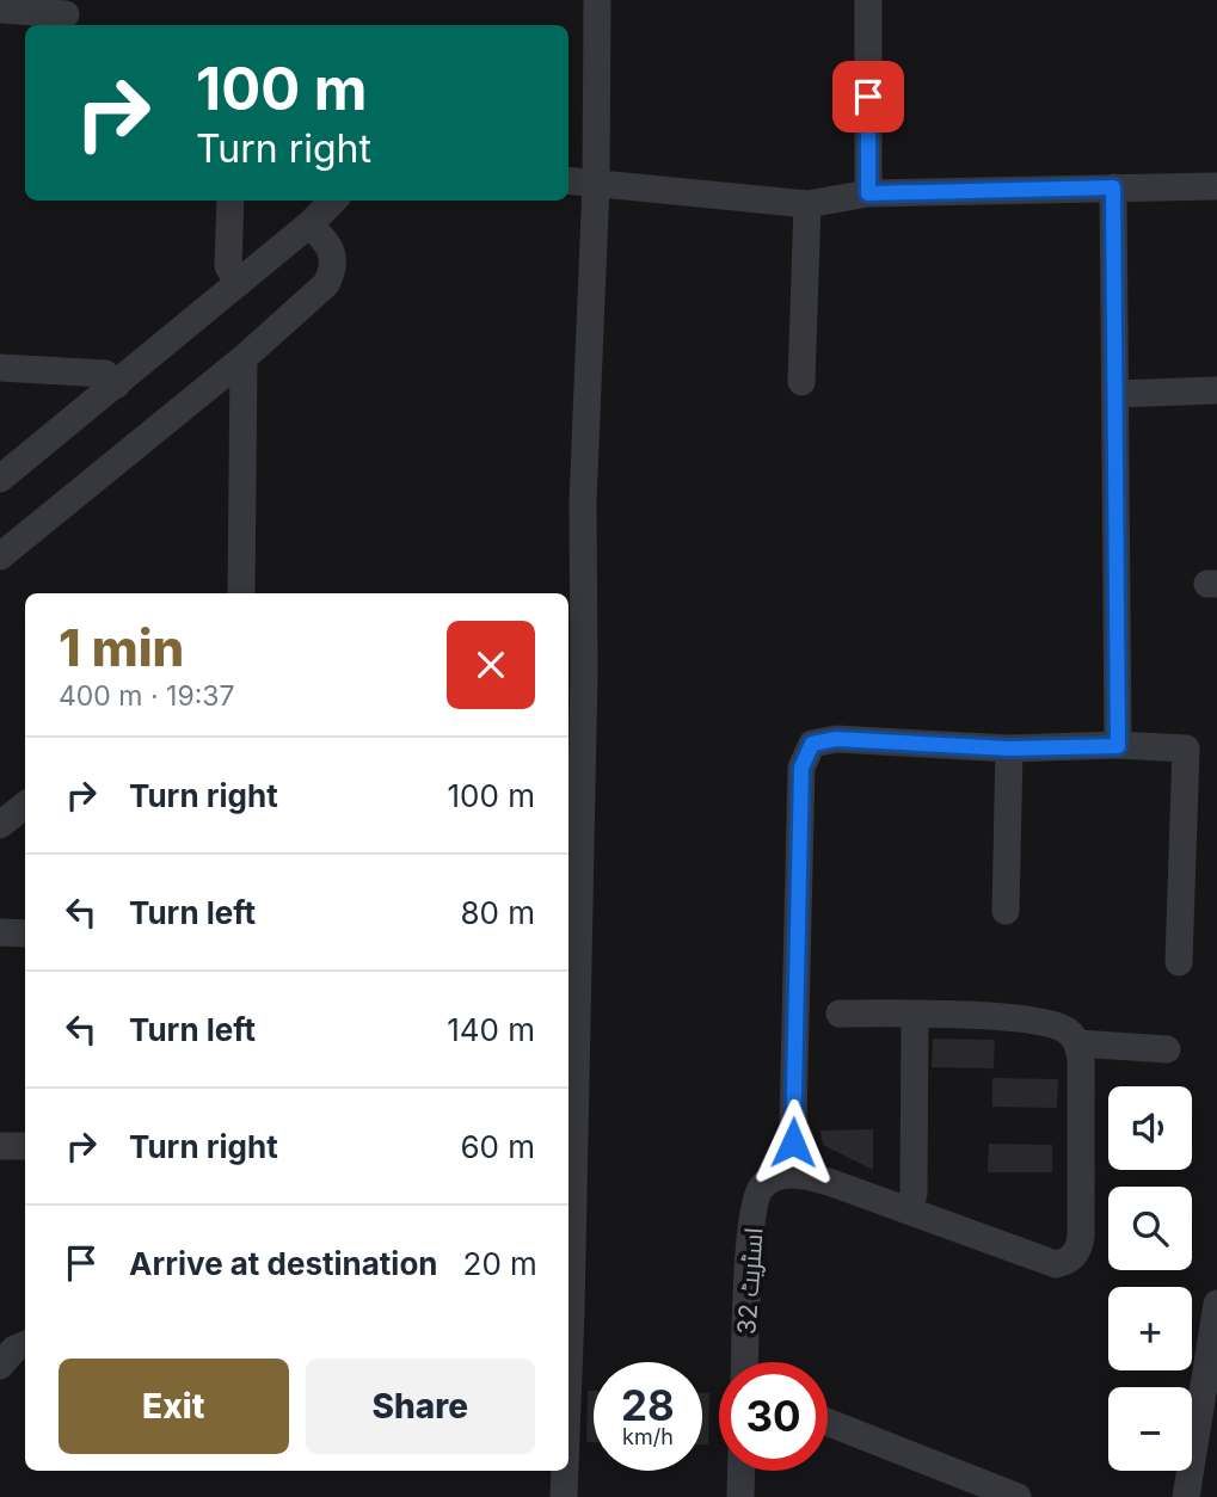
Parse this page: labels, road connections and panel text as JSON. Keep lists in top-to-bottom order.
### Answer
{
  "streets": {
    "street": ["اسٹریٹ 32"]
  },
  "page": {
    "turn": ["100 m", "Turn right"],
    "heading": ["1 min", "400 m · 19:37"],
    "list": [
      {
        "name": "Turn right",
        "value": "100 m"
      },
      {
        "name": "Turn left",
        "value": "80 m"
      },
      {
        "name": "Turn left",
        "value": "140 m"
      },
      {
        "name": "Turn right",
        "value": "60 m"
      },
      {
        "name": "Arrive at destination",
        "value": "20 m"
      }
    ],
    "map_buttons": ["+", "−"],
    "buttons": ["Exit", "Share"],
    "speed": "28 km/h",
    "limit": "30"
  }
}
